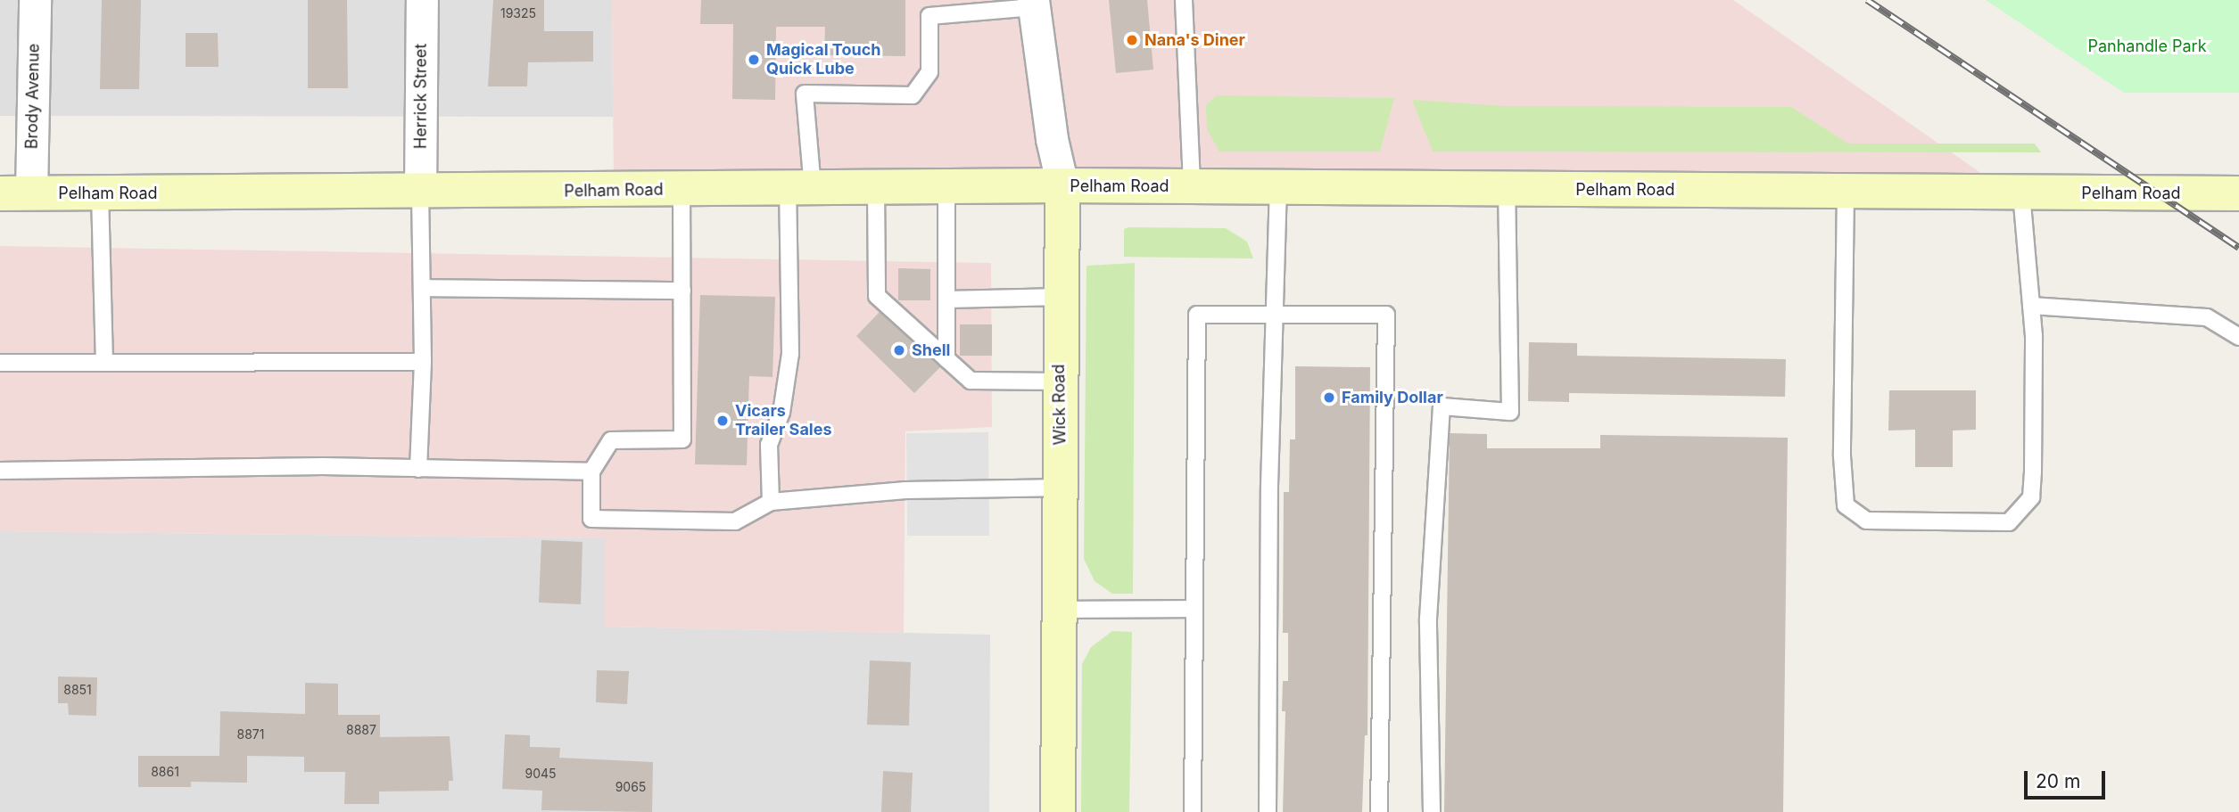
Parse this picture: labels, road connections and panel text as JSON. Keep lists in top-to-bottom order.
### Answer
{
  "streets": {
    "main road": ["Pelham Road", "Wick Road"],
    "street": ["Brody Avenue", "Herrick Street"]
  },
  "crossings": [
    ["Brody Avenue", "Pelham Road"],
    ["Herrick Street", "Pelham Road"],
    ["Pelham Road", "Wick Road"]
  ],
  "parks": ["Panhandle Park"],
  "places": [
    "Nana's Diner",
    "Magical Touch Quick Lube",
    "Shell",
    "Family Dollar",
    "Vicars Trailer Sales"
  ],
  "house_numbers": [
    "19325",
    "8851",
    "8887",
    "8871",
    "8861",
    "9045",
    "9065"
  ],
  "scale_bar": "20 m"
}
